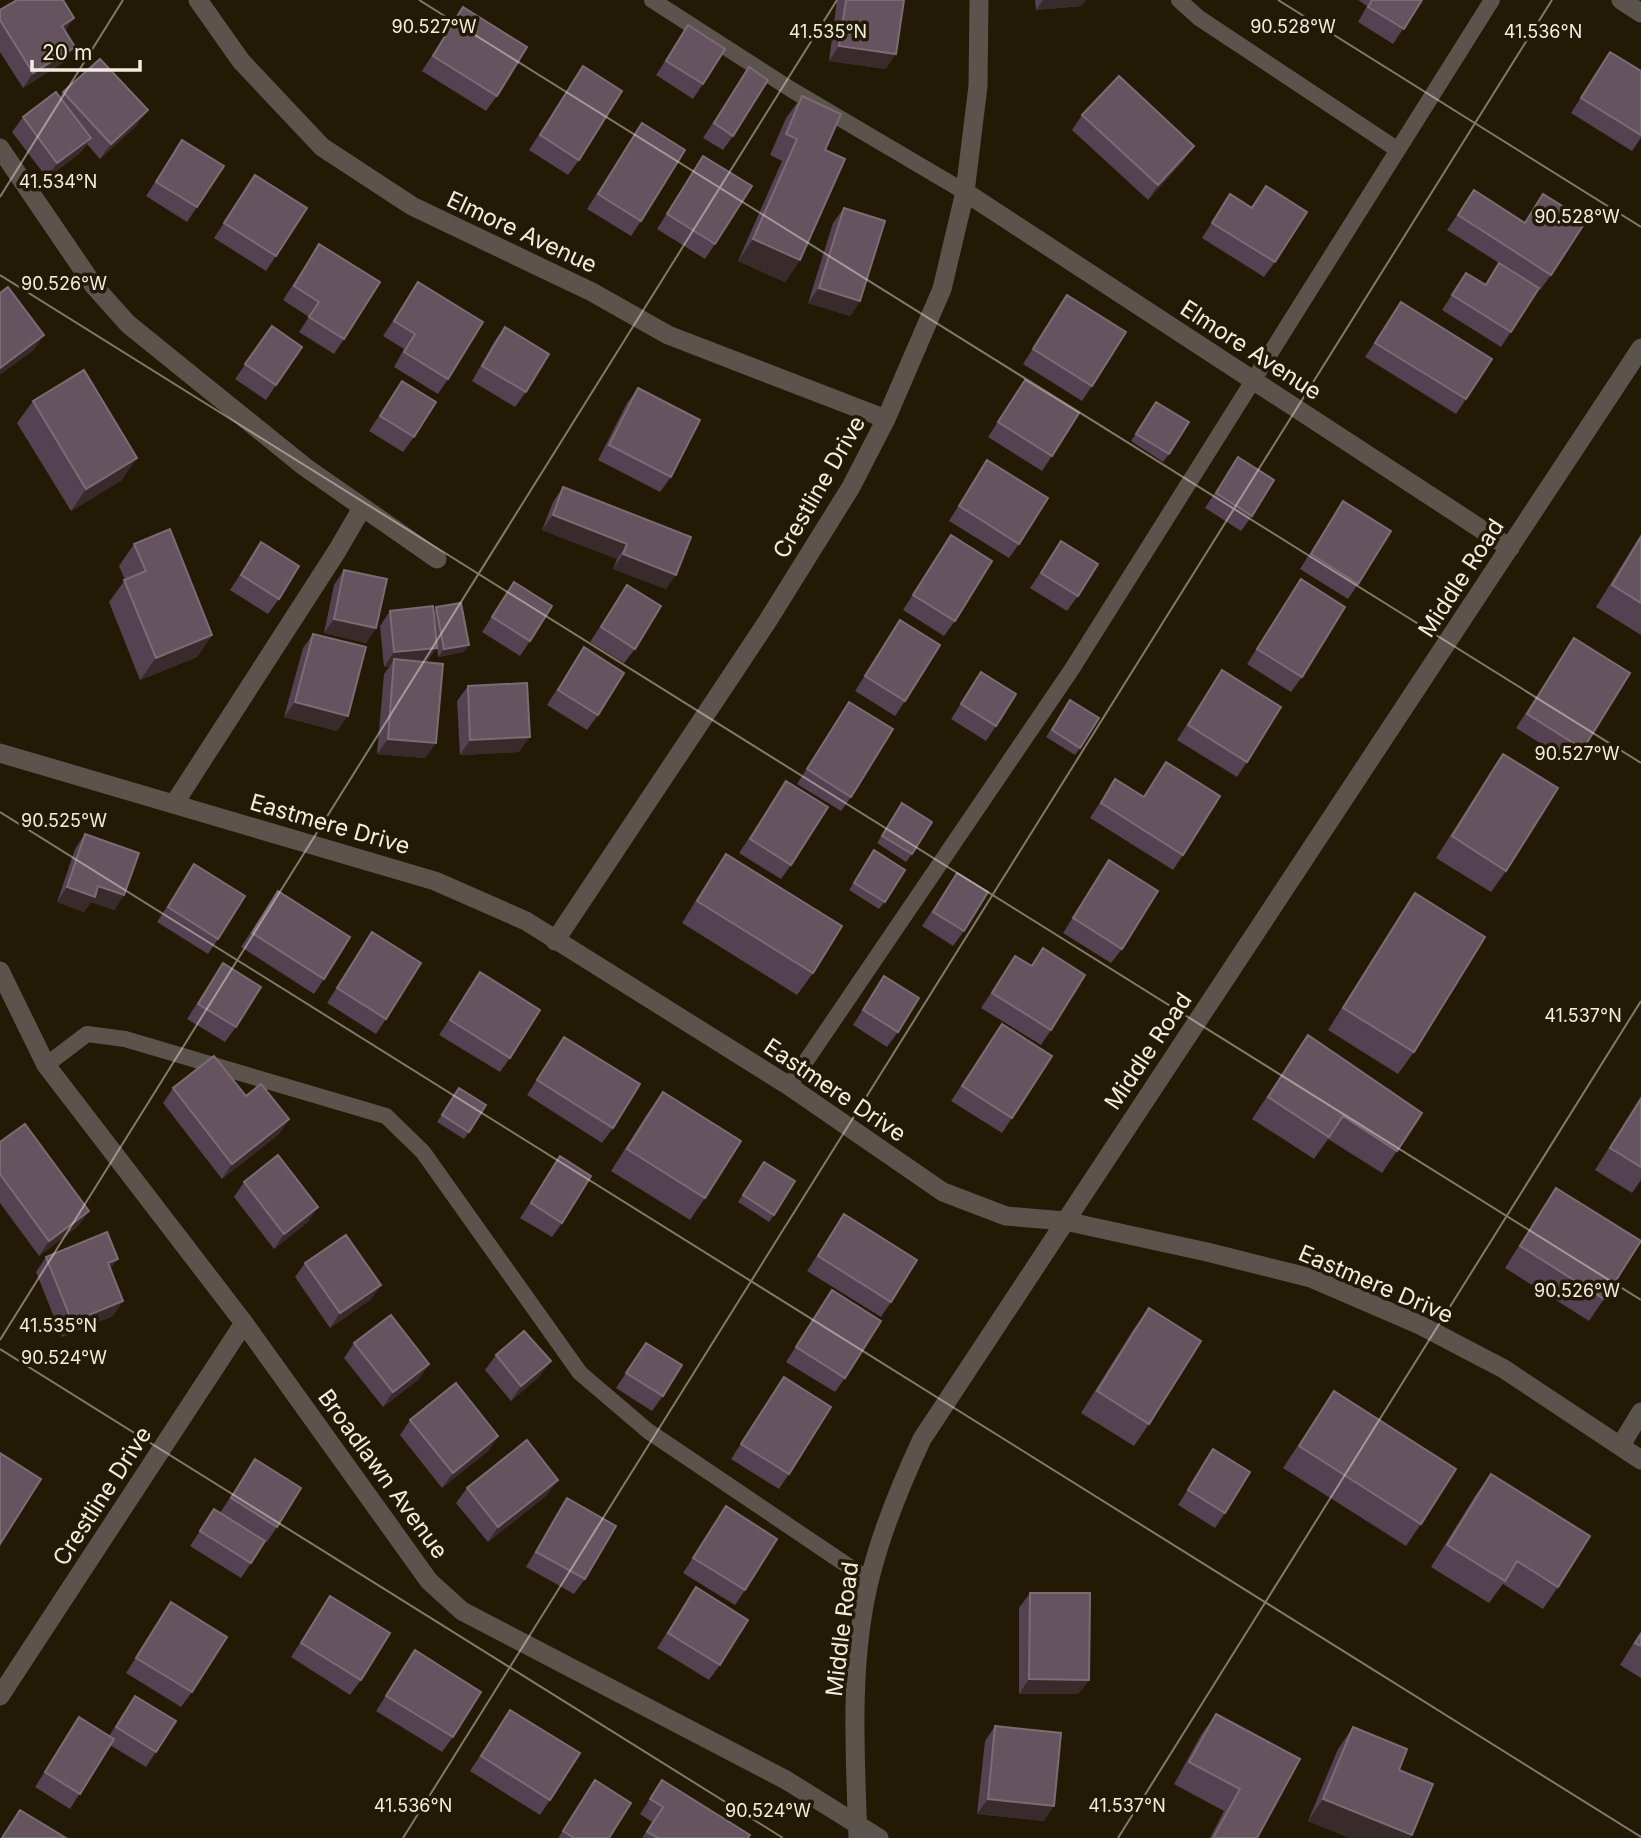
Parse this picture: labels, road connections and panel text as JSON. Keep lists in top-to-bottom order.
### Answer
{
  "streets": {
    "street": [
      "Elmore Avenue",
      "Crestline Drive",
      "Middle Road",
      "Eastmere Drive",
      "Broadlawn Avenue"
    ]
  },
  "crossings": [
    ["Elmore Avenue", "Crestline Drive"],
    ["Elmore Avenue", "Middle Road"],
    ["Crestline Drive", "Eastmere Drive"],
    ["Crestline Drive", "Broadlawn Avenue"],
    ["Middle Road", "Eastmere Drive"],
    ["Middle Road", "Broadlawn Avenue"]
  ],
  "scale_bar": "20 m",
  "coordinates": [
    "90.527°W",
    "90.528°W",
    "41.535°N",
    "41.536°N",
    "41.534°N",
    "90.526°W",
    "90.525°W",
    "41.537°N",
    "90.524°W"
  ]
}
